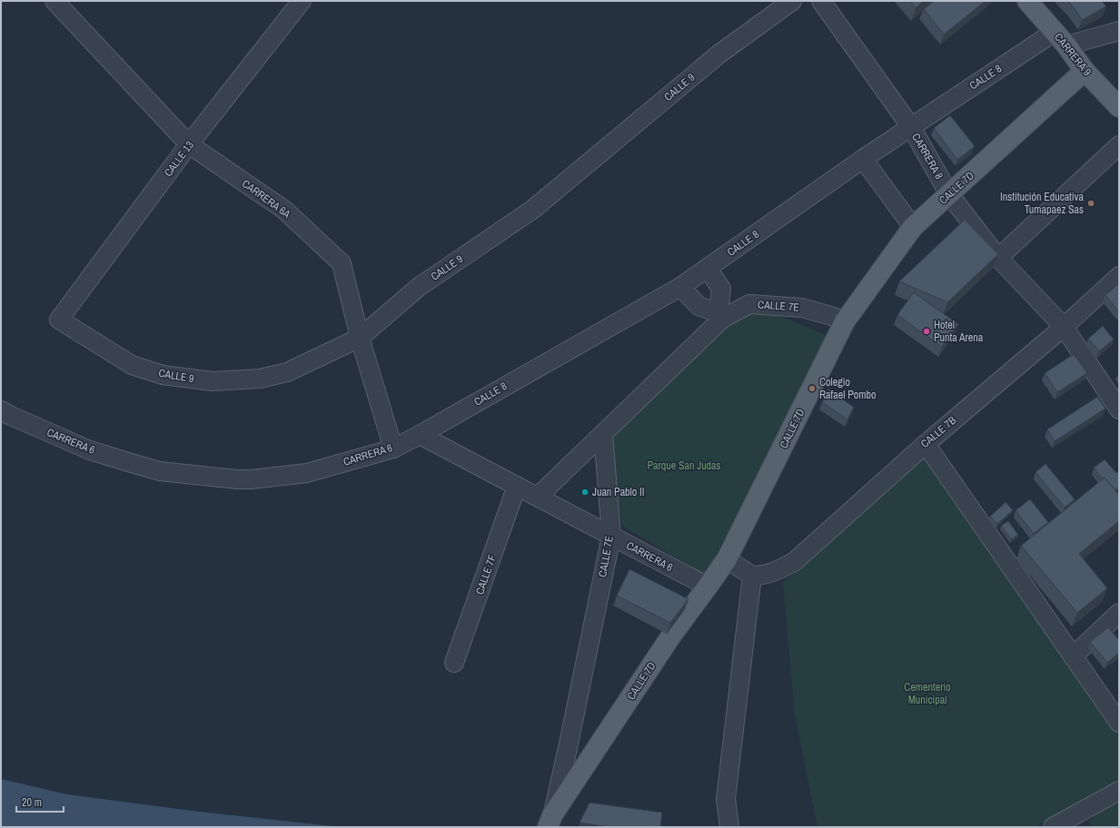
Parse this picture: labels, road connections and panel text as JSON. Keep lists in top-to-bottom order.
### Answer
{
  "streets": {
    "main road": ["CARRERA 9", "CALLE 7D"],
    "street": [
      "CALLE 8",
      "CALLE 9",
      "CARRERA 8",
      "CALLE 13",
      "CARRERA 6A",
      "CALLE 7E",
      "CALLE 7B",
      "CARRERA 6",
      "CALLE 7F"
    ]
  },
  "crossings": [
    ["CARRERA 9", "CALLE 8"],
    ["CARRERA 9", "CALLE 7D"],
    ["CALLE 8", "CARRERA 8"],
    ["CALLE 8", "CARRERA 6"],
    ["CALLE 9", "CALLE 13"],
    ["CALLE 9", "CARRERA 6A"],
    ["CARRERA 8", "CALLE 7D"],
    ["CARRERA 8", "CALLE 7B"],
    ["CALLE 13", "CARRERA 6A"],
    ["CALLE 7D", "CALLE 7E"],
    ["CALLE 7D", "CARRERA 6"],
    ["CARRERA 6A", "CARRERA 6"],
    ["CALLE 7E", "CARRERA 6"],
    ["CARRERA 6", "CALLE 7F"]
  ],
  "parks": ["Parque San Judas", "Cementerio Municipal"],
  "places": [
    "Institución Educativa Tumapaez Sas",
    "Hotel Punta Arena",
    "Colegio Rafael Pombo",
    "Juan Pablo II"
  ],
  "scale_bar": "20 m"
}
